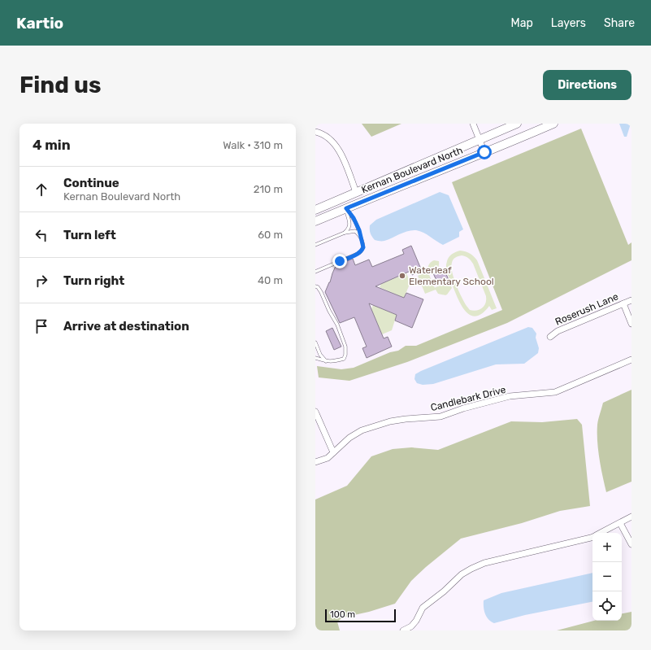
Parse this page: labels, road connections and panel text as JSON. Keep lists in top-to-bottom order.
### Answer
{
  "streets": {
    "main road": ["Kernan Boulevard North"],
    "street": ["Roserush Lane", "Candlebark Drive"]
  },
  "places": ["Waterleaf Elementary School"],
  "scale_bar": "100 m",
  "page": {
    "header": "Kartio",
    "nav": ["Map", "Layers", "Share"],
    "buttons": "Directions",
    "title": "Find us",
    "heading": ["4 min", "Walk · 310 m"],
    "list": [
      ["Continue", "Kernan Boulevard North", "210 m"],
      ["Turn left", "60 m"],
      ["Turn right", "40 m"],
      "Arrive at destination"
    ],
    "map_buttons": ["+", "−"],
    "scale": "100 m"
  }
}
